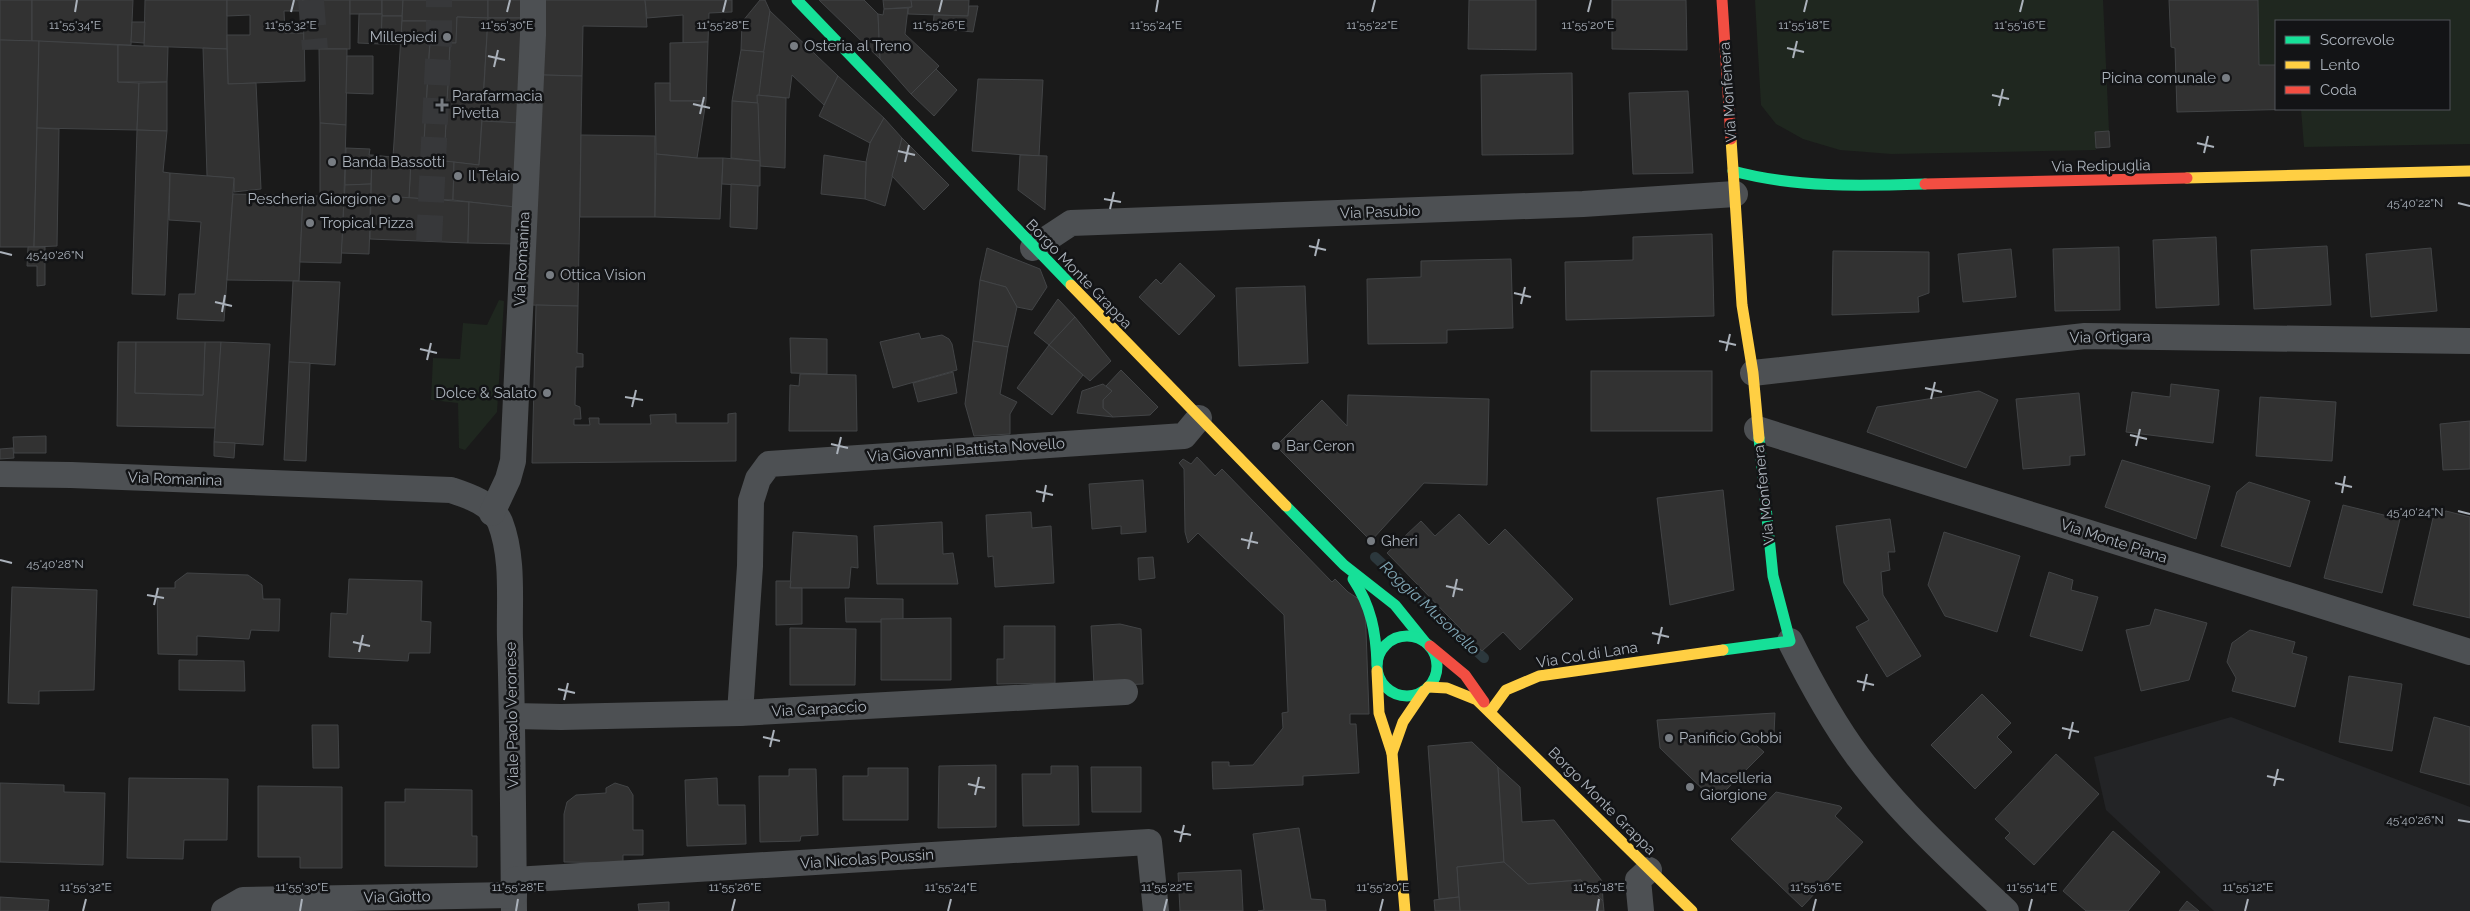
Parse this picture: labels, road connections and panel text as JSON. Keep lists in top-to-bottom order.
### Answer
{
  "streets": {
    "street": [
      "Via Monfenera",
      "Via Redipuglia",
      "Via Pasubio",
      "Via Romanina",
      "Borgo Monte Grappa",
      "Via Ortigara",
      "Via Giovanni Battista Novello",
      "Via Monte Piana",
      "Via Col di Lana",
      "Via Carpaccio",
      "Viale Paolo Veronese",
      "Via Nicolas Poussin",
      "Via Giotto"
    ]
  },
  "crossings": [
    ["Via Monfenera", "Via Redipuglia"],
    ["Via Monfenera", "Via Pasubio"],
    ["Via Monfenera", "Via Ortigara"],
    ["Via Monfenera", "Via Monte Piana"],
    ["Via Monfenera", "Via Col di Lana"],
    ["Via Redipuglia", "Via Pasubio"],
    ["Via Pasubio", "Borgo Monte Grappa"],
    ["Via Romanina", "Viale Paolo Veronese"],
    ["Borgo Monte Grappa", "Via Giovanni Battista Novello"],
    ["Borgo Monte Grappa", "Via Col di Lana"],
    ["Via Giovanni Battista Novello", "Via Carpaccio"],
    ["Via Carpaccio", "Viale Paolo Veronese"],
    ["Viale Paolo Veronese", "Via Nicolas Poussin"],
    ["Viale Paolo Veronese", "Via Giotto"],
    ["Via Nicolas Poussin", "Via Giotto"]
  ],
  "water": ["Roggia Musonello"],
  "places": {
    "other": [
      "Millepiedi",
      "Osteria al Treno",
      "Picina comunale",
      "Banda Bassotti",
      "Il Telaio",
      "Pescheria Giorgione",
      "Tropical Pizza",
      "Ottica Vision",
      "Dolce & Salato",
      "Bar Ceron",
      "Gheri",
      "Panificio Gobbi",
      "Macelleria Giorgione"
    ],
    "health": ["Parafarmacia Pivetta"]
  },
  "legend": ["Scorrevole", "Lento", "Coda"],
  "coordinates": [
    "11°55'32\"E",
    "11°55'30\"E",
    "11°55'28\"E",
    "11°55'26\"E",
    "11°55'24\"E",
    "11°55'22\"E",
    "11°55'20\"E",
    "11°55'18\"E",
    "11°55'16\"E",
    "11°55'34\"E",
    "45°40'22\"N",
    "45°40'26\"N",
    "45°40'24\"N",
    "45°40'28\"N",
    "11°55'14\"E",
    "11°55'12\"E"
  ]
}
